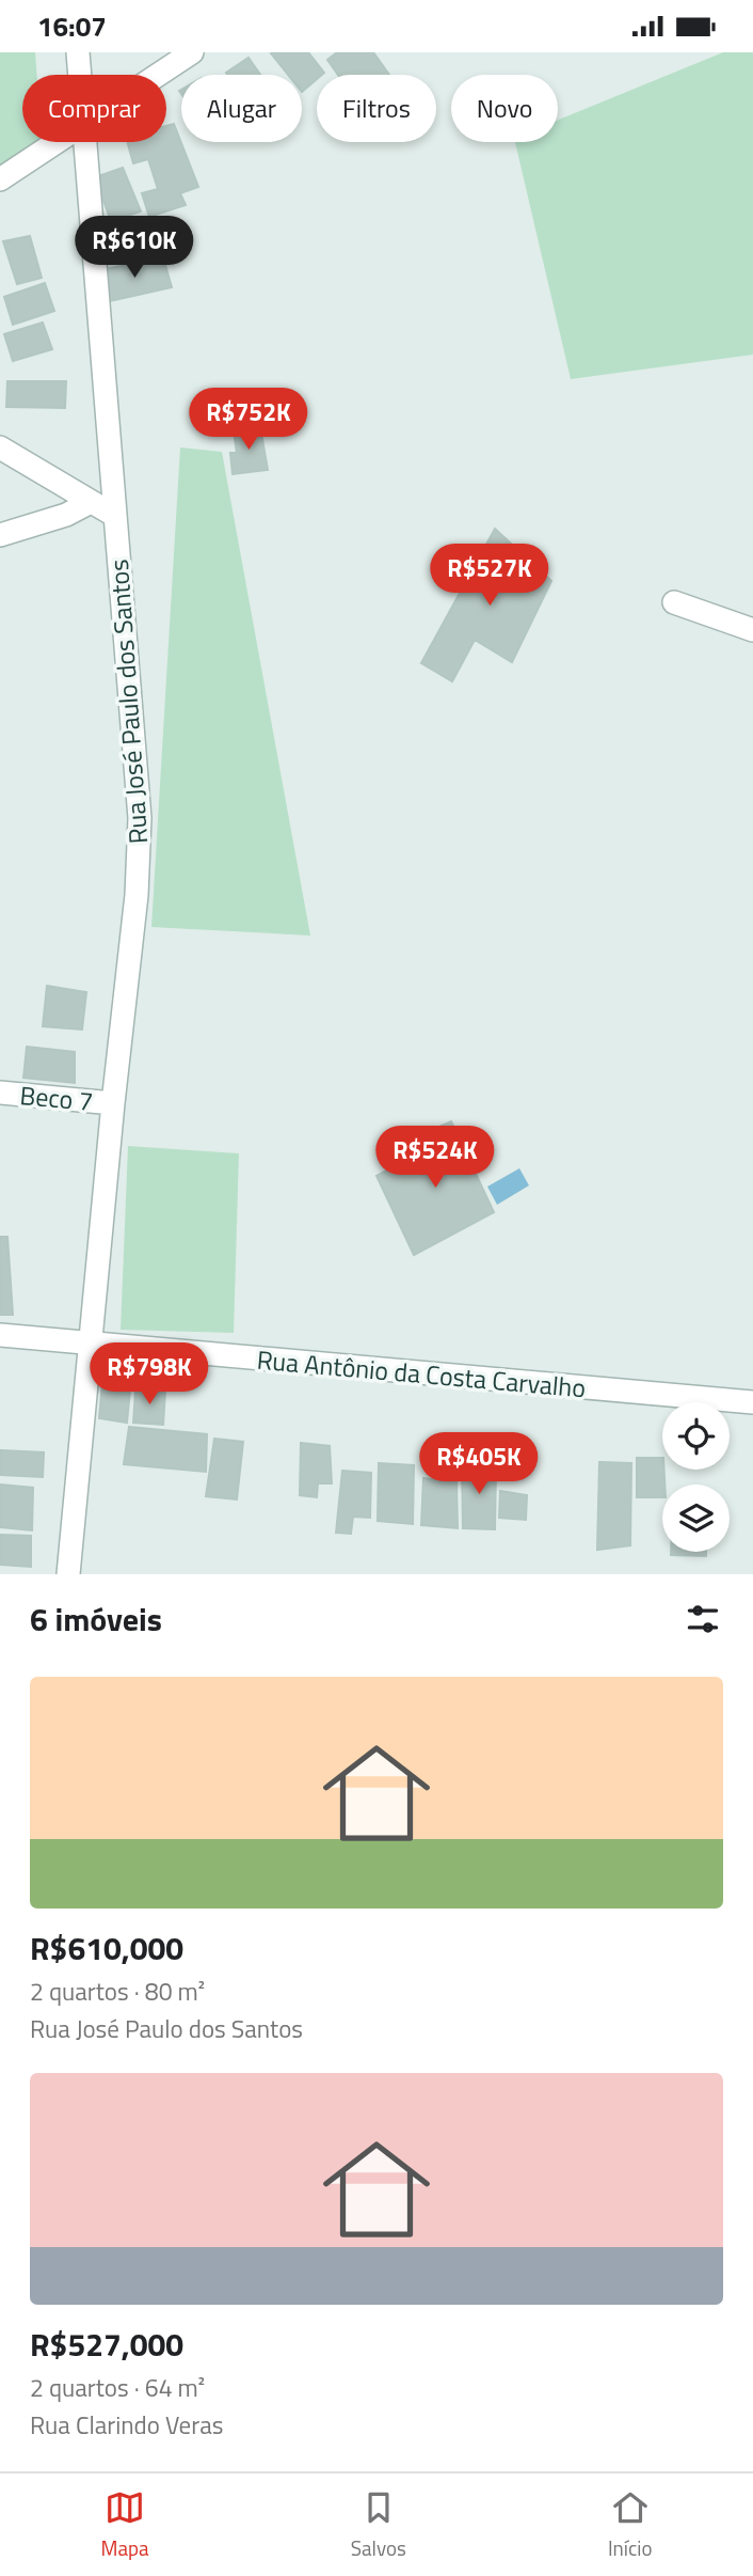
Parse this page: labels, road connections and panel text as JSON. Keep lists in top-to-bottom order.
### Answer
{
  "streets": {
    "street": ["Rua José Paulo dos Santos", "Beco 7", "Rua Antônio da Costa Carvalho"]
  },
  "crossings": [
    ["Rua José Paulo dos Santos", "Beco 7"],
    ["Rua José Paulo dos Santos", "Rua Antônio da Costa Carvalho"]
  ],
  "page": {
    "status": "16:07",
    "chip": [
      "Comprar",
      "Alugar",
      "Filtros",
      "Novo"
    ],
    "price": [
      "R$610K",
      "R$752K",
      "R$527K",
      "R$524K",
      "R$798K",
      "R$405K"
    ],
    "heading": "6 imóveis",
    "list": [
      {
        "name": "R$610,000",
        "note": "2 quartos · 80 m² · Rua José Paulo dos Santos"
      },
      {
        "name": "R$527,000",
        "note": "2 quartos · 64 m² · Rua Clarindo Veras"
      }
    ],
    "tabs": ["Mapa", "Salvos", "Início"]
  }
}
